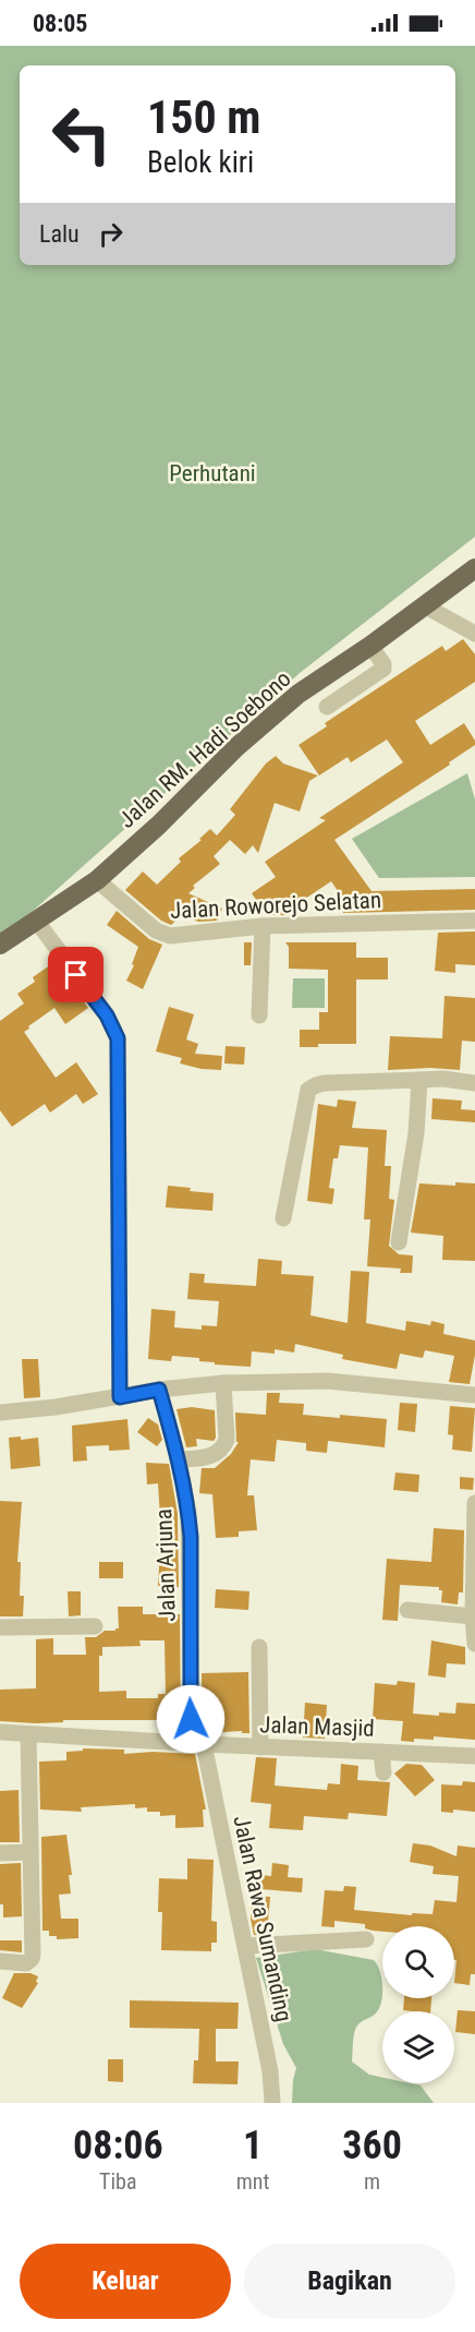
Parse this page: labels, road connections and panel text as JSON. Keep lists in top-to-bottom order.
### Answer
{
  "streets": {
    "main road": ["Jalan RM. Hadi Soebono"],
    "street": [
      "Jalan Roworejo Selatan",
      "Jalan Arjuna",
      "Jalan Masjid",
      "Jalan Rawa Sumanding"
    ]
  },
  "crossings": [
    ["Jalan RM. Hadi Soebono", "Jalan Roworejo Selatan"],
    ["Jalan Arjuna", "Jalan Masjid"],
    ["Jalan Arjuna", "Jalan Rawa Sumanding"],
    ["Jalan Masjid", "Jalan Rawa Sumanding"]
  ],
  "parks": ["Perhutani"],
  "page": {
    "status": "08:05",
    "turn": ["150 m", "Belok kiri"],
    "then": "Lalu",
    "eta": [
      "08:06",
      "Tiba",
      "1",
      "mnt",
      "360",
      "m"
    ],
    "buttons": ["Keluar", "Bagikan"]
  }
}
